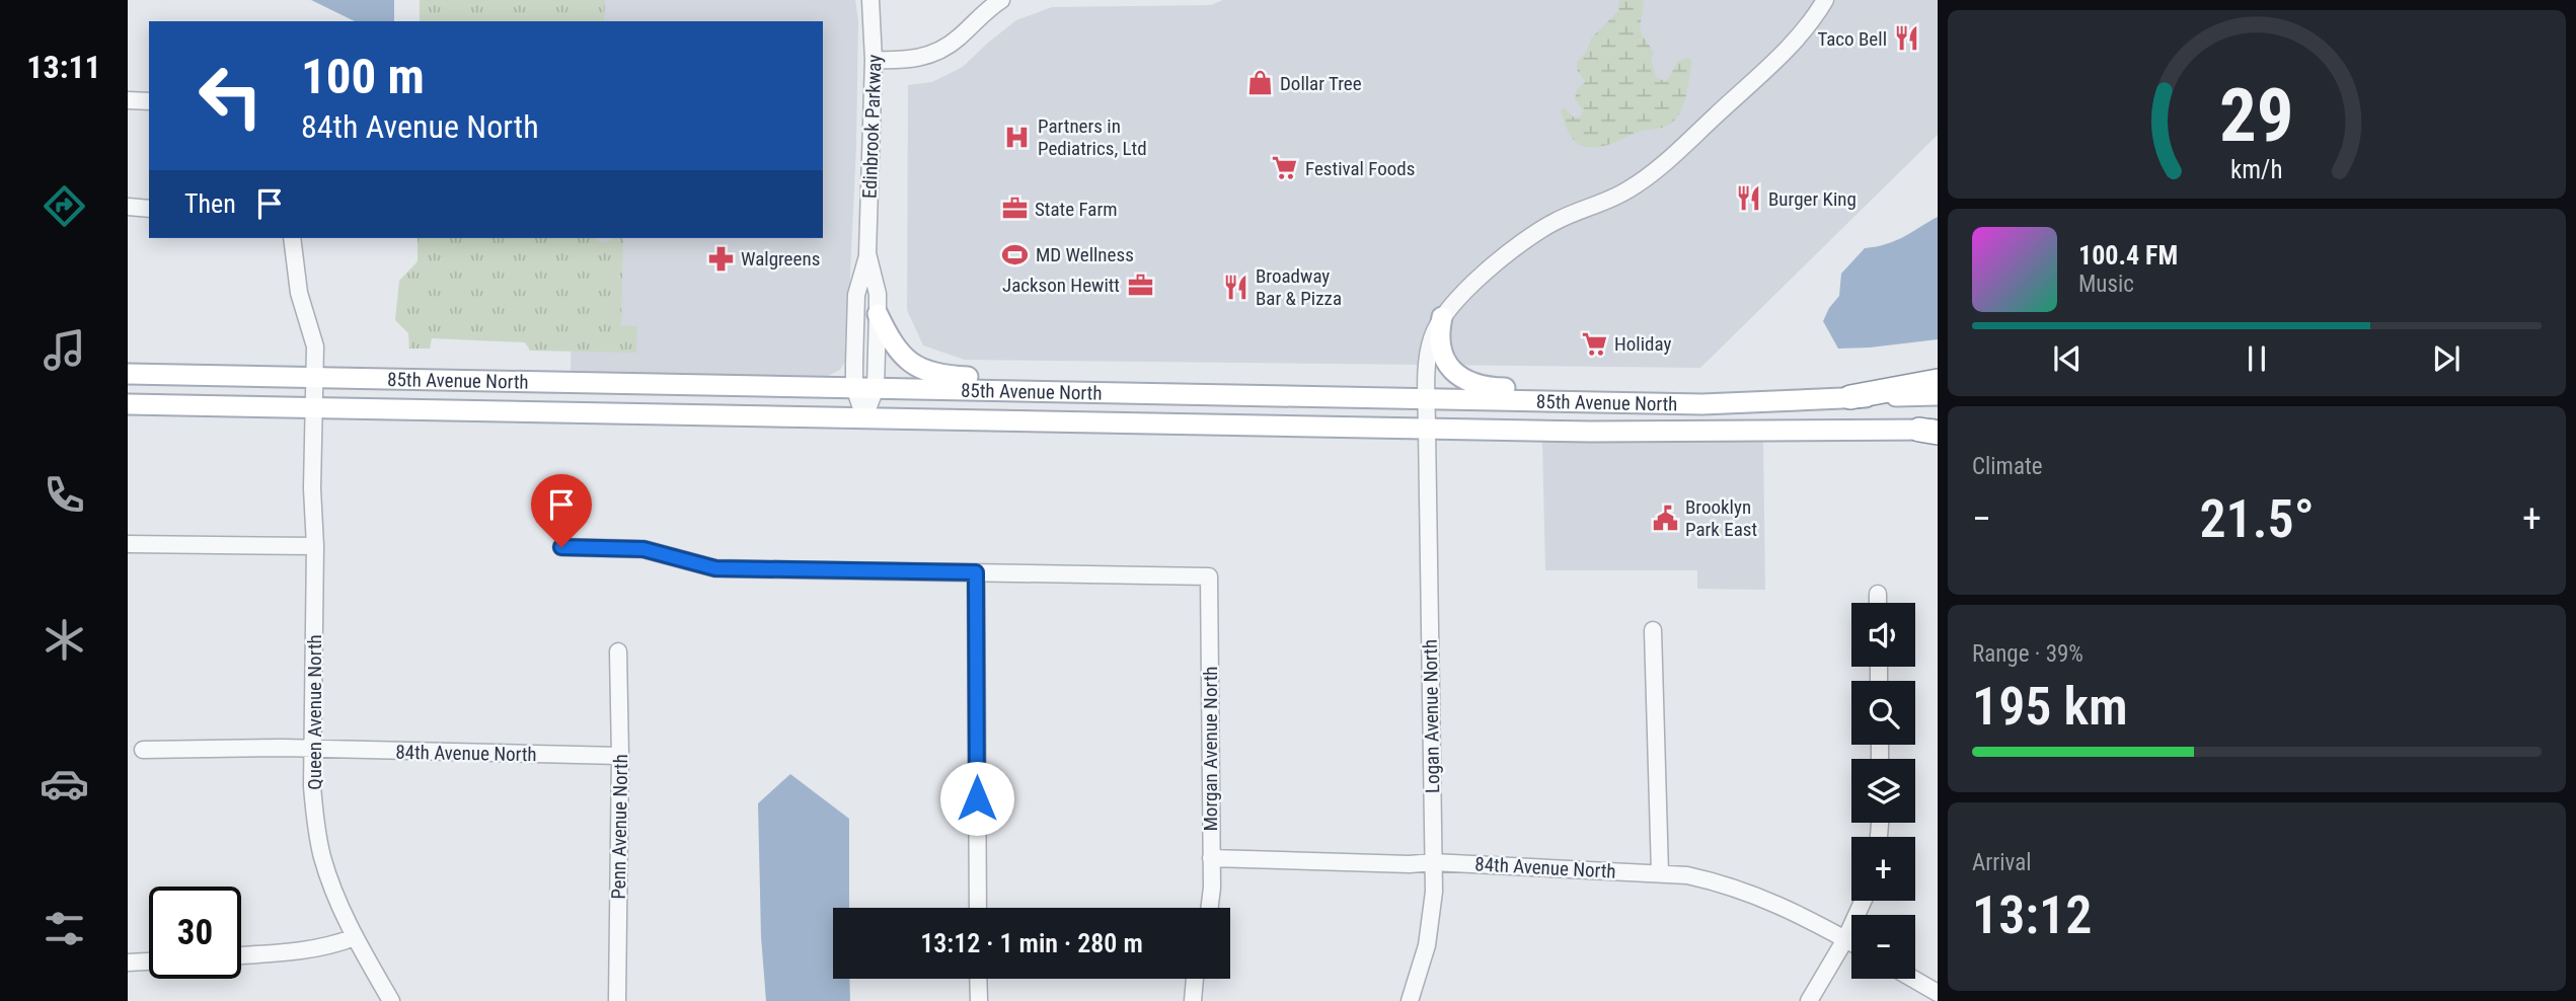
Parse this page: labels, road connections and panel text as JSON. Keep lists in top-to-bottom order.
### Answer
{
  "streets": {
    "main road": ["85th Avenue North"],
    "street": [
      "Edinbrook Parkway",
      "Queen Avenue North",
      "Logan Avenue North",
      "Morgan Avenue North",
      "84th Avenue North",
      "Penn Avenue North"
    ]
  },
  "crossings": [
    ["Edinbrook Parkway", "85th Avenue North"],
    ["85th Avenue North", "Queen Avenue North"],
    ["85th Avenue North", "Logan Avenue North"],
    ["Queen Avenue North", "84th Avenue North"],
    ["Logan Avenue North", "84th Avenue North"],
    ["Morgan Avenue North", "84th Avenue North"],
    ["84th Avenue North", "Penn Avenue North"]
  ],
  "places": {
    "restaurant": ["Taco Bell", "Burger King", "Broadway Bar & Pizza"],
    "shop": ["Dollar Tree"],
    "hospital": ["Partners in Pediatrics, Ltd"],
    "supermarket": ["Festival Foods", "Holiday"],
    "office": ["State Farm", "Jackson Hewitt"],
    "sports": ["MD Wellness"],
    "pharmacy": ["Walgreens"],
    "public building": ["Brooklyn Park East"]
  },
  "page": {
    "tabs": "13:11",
    "turn": ["100 m", "84th Avenue North"],
    "then": "Then",
    "song": ["100.4 FM", "Music"],
    "tile": [
      "Climate",
      ["Range · 39%", "195 km"],
      ["Arrival", "13:12"]
    ],
    "heat": ["−", "21.5°", "+"],
    "map_buttons": ["+", "−"],
    "limit": "30",
    "trip": "13:12 · 1 min · 280 m",
    "gauge": ["29", "km/h"]
  }
}
